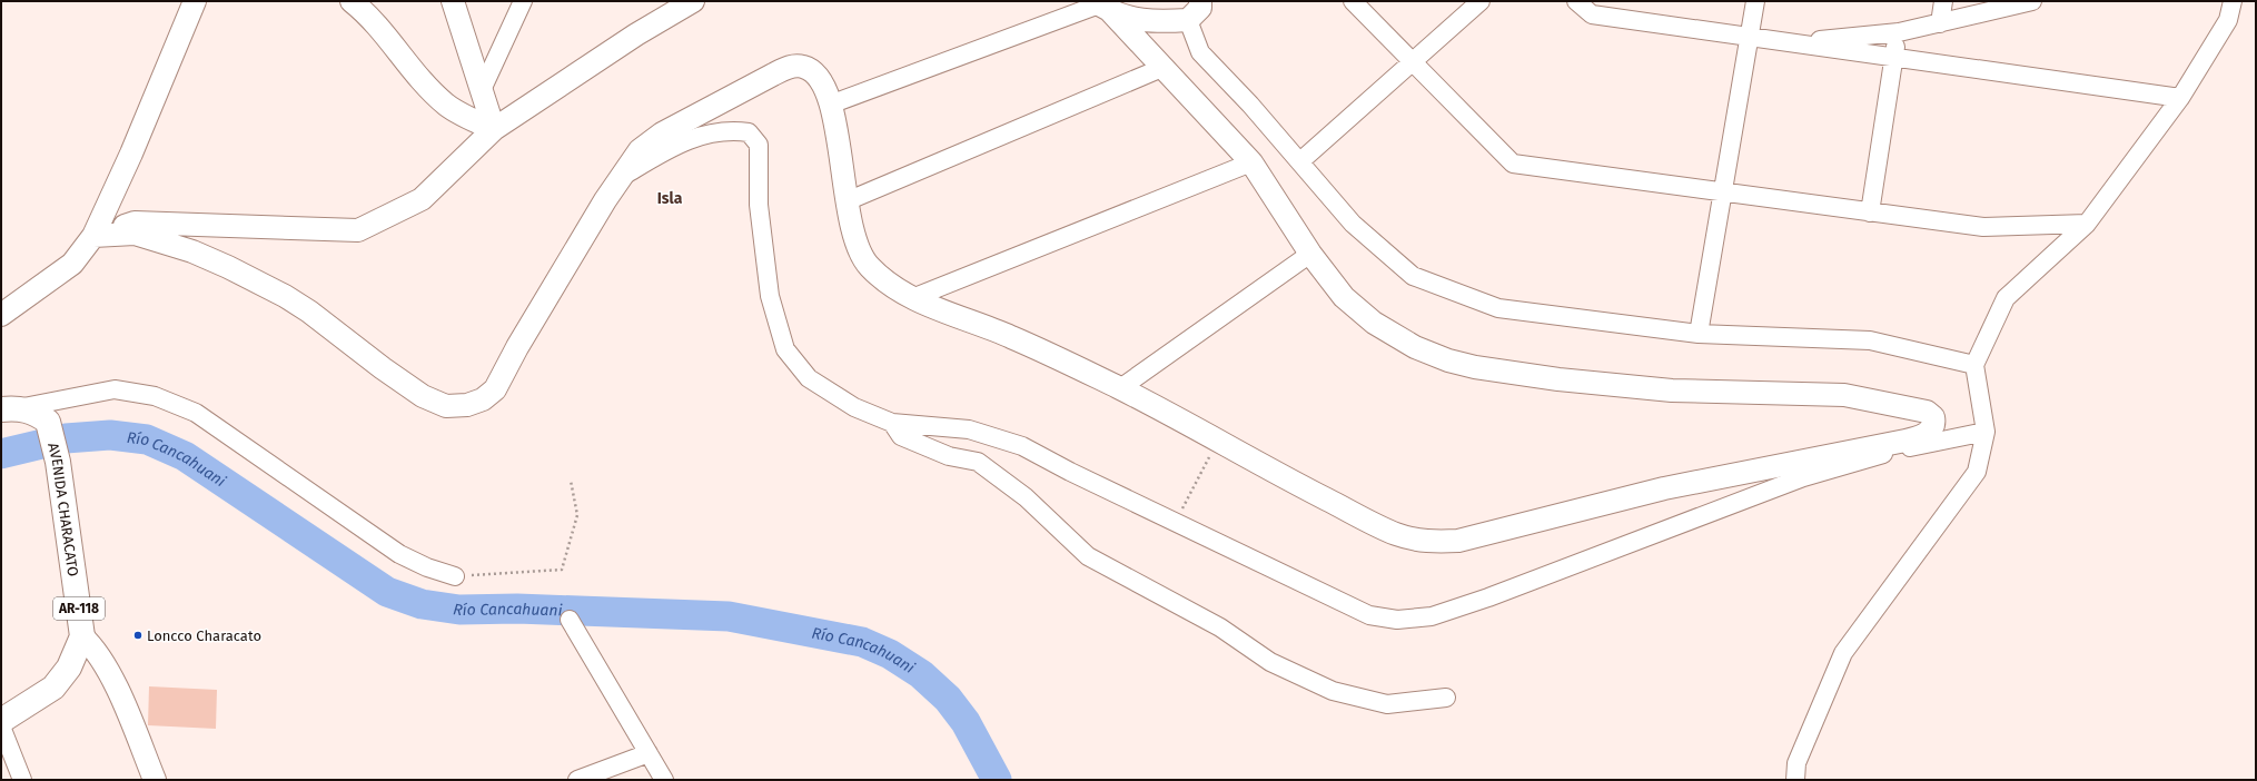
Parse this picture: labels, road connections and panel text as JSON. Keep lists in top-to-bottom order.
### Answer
{
  "streets": {
    "main road": ["AVENIDA CHARACATO", "AR-118"]
  },
  "crossings": [
    ["AVENIDA CHARACATO", "AR-118"]
  ],
  "districts": ["Isla"],
  "water": ["Río Cancahuani"],
  "places": ["Loncco Characato"]
}
